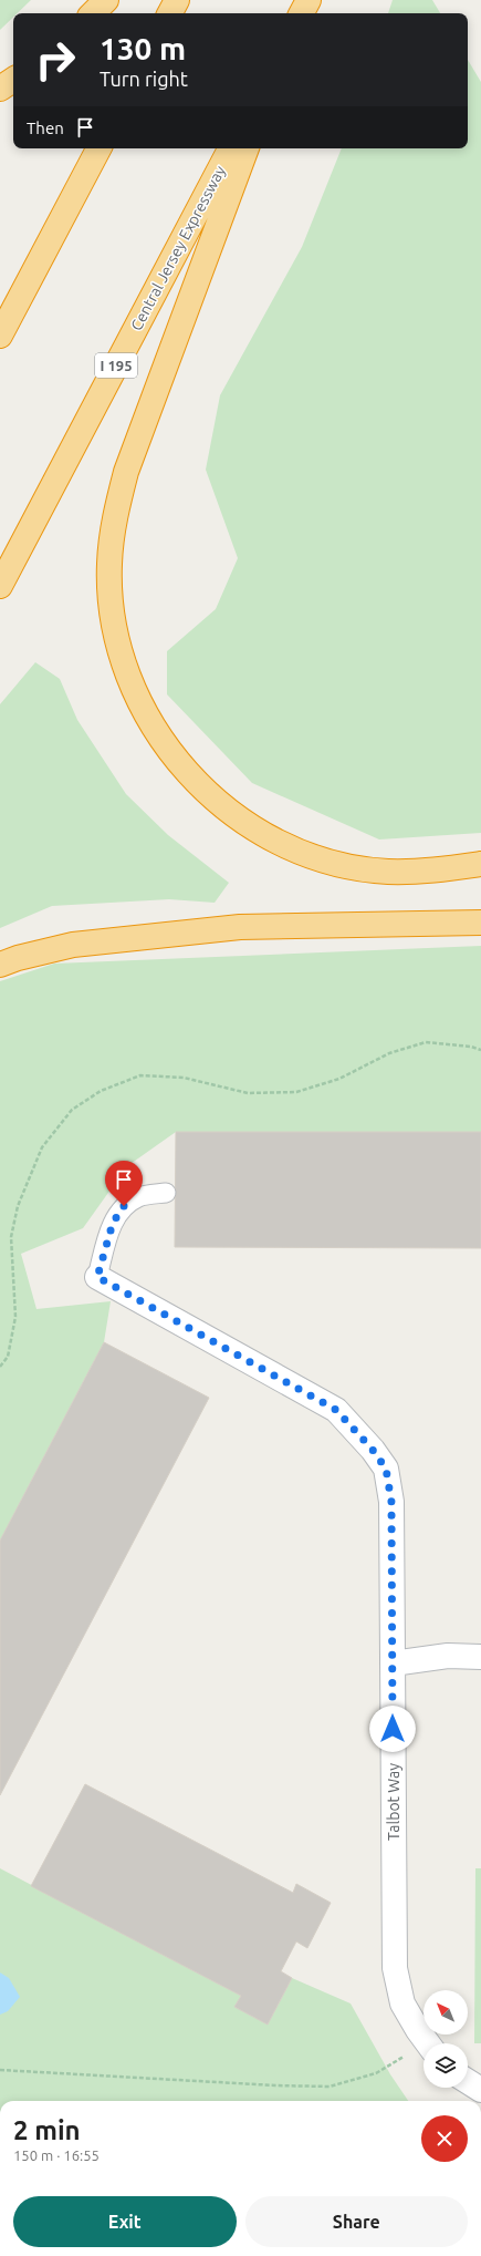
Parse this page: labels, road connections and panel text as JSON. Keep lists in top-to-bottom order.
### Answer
{
  "streets": {
    "highway": ["Central Jersey Expressway", "I 195"],
    "street": ["Talbot Way"]
  },
  "north": "top left",
  "page": {
    "turn": ["130 m", "Turn right"],
    "then": "Then",
    "heading": ["2 min", "150 m · 16:55"],
    "buttons": ["Exit", "Share"]
  }
}
